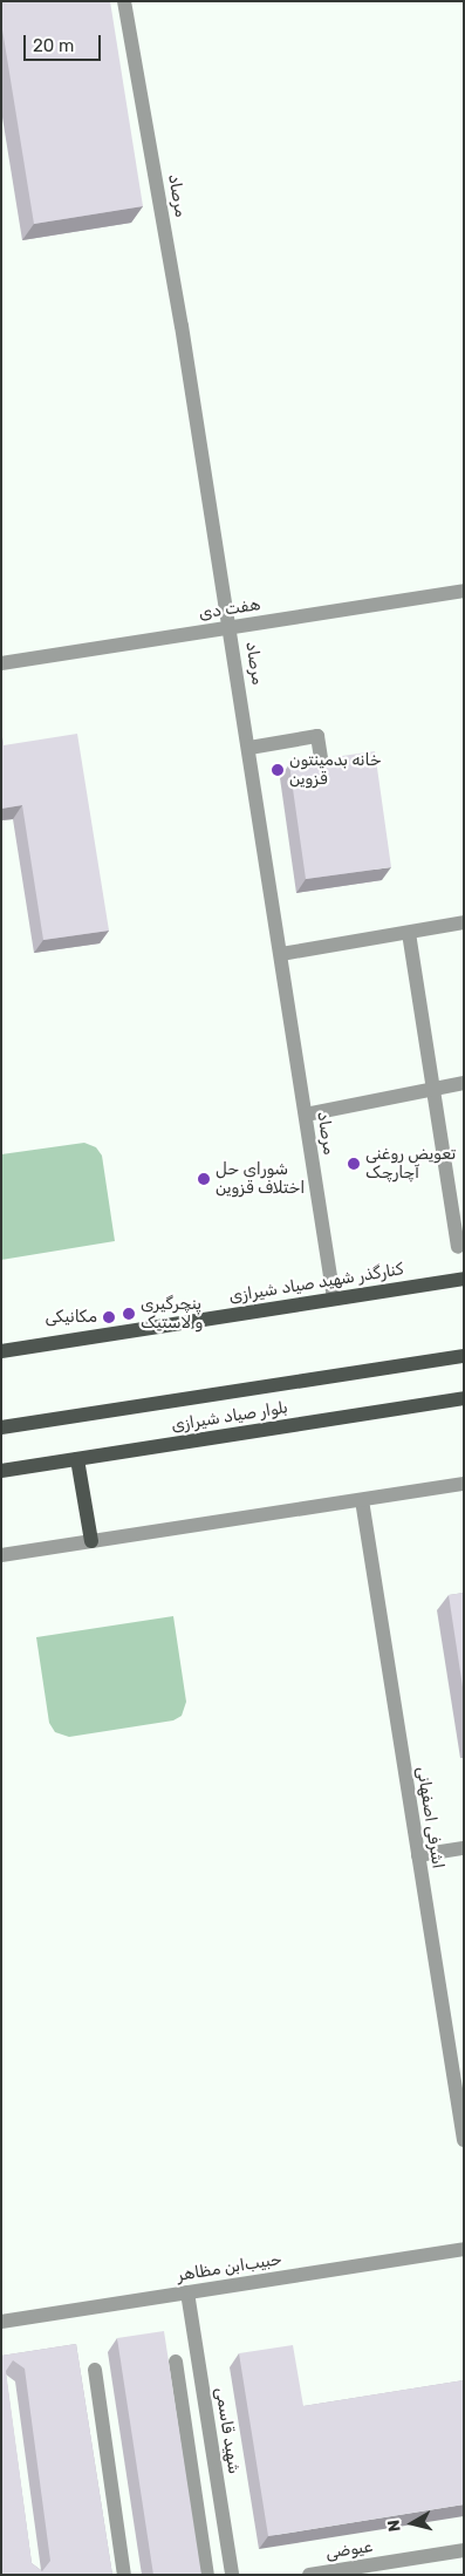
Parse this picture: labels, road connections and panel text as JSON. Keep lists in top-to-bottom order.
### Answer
{
  "streets": {
    "main road": ["کنارگذر شهید صیاد شیرازی", "بلوار صیاد شیرازی"],
    "street": [
      "مرصاد",
      "هفت دی",
      "اشرفی اصفهانی",
      "حبیب‌ابن مظاهر",
      "شهید قاسمی",
      "عیوضی"
    ]
  },
  "crossings": [
    ["مرصاد", "هفت دی"],
    ["مرصاد", "کنارگذر شهید صیاد شیرازی"],
    ["حبیب‌ابن مظاهر", "شهید قاسمی"]
  ],
  "places": [
    "خانه بدمینتون قزوین",
    "تعویض روغنی آچارچک",
    "شورای حل اختلاف قزوین",
    "پنچرگیری و لاستیک",
    "مکانیکی"
  ],
  "scale_bar": "20 m",
  "north": "left"
}
